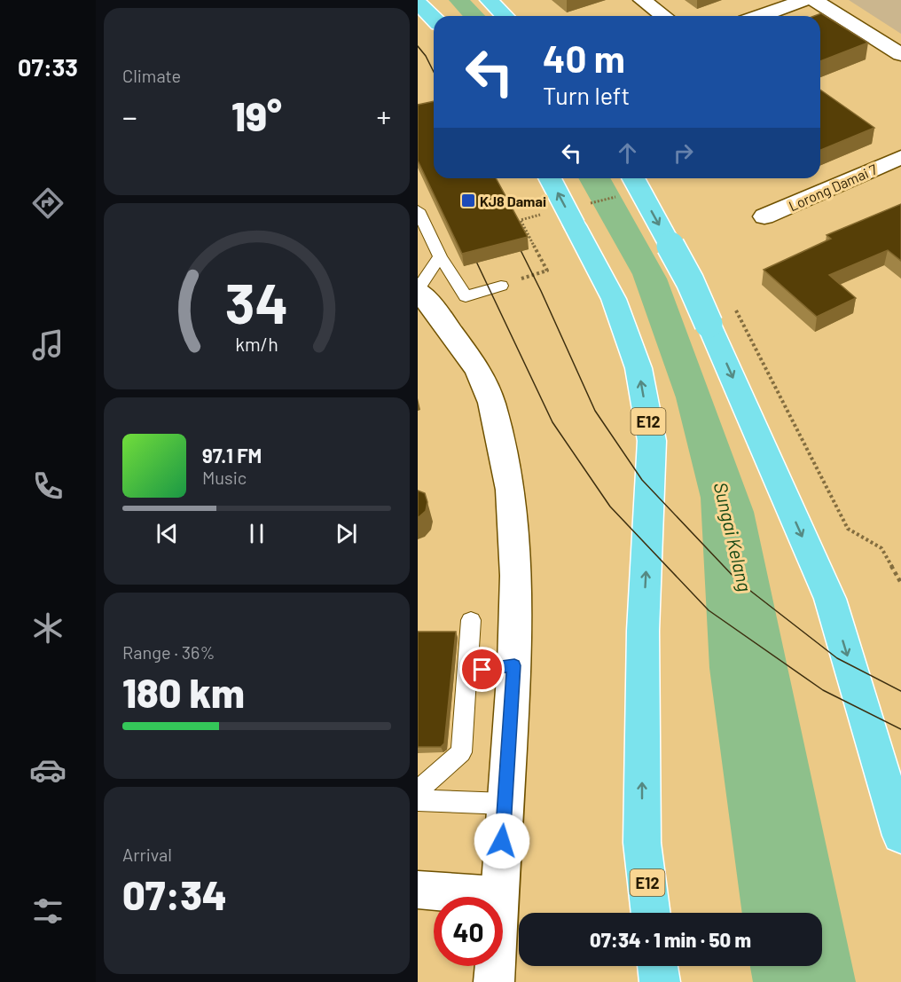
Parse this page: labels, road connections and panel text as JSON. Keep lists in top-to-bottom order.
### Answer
{
  "streets": {
    "highway": ["E12"],
    "street": ["Lorong Damai 7"]
  },
  "water": ["Sungai Kelang"],
  "places": {
    "transit": ["KJ8 Damai"]
  },
  "page": {
    "tabs": "07:33",
    "tile": [
      "Climate",
      ["Range · 36%", "180 km"],
      ["Arrival", "07:34"]
    ],
    "turn": ["40 m", "Turn left"],
    "heat": ["−", "19°", "+"],
    "song": ["97.1 FM", "Music"],
    "limit": "40",
    "trip": "07:34 · 1 min · 50 m",
    "gauge": ["34", "km/h"]
  }
}
